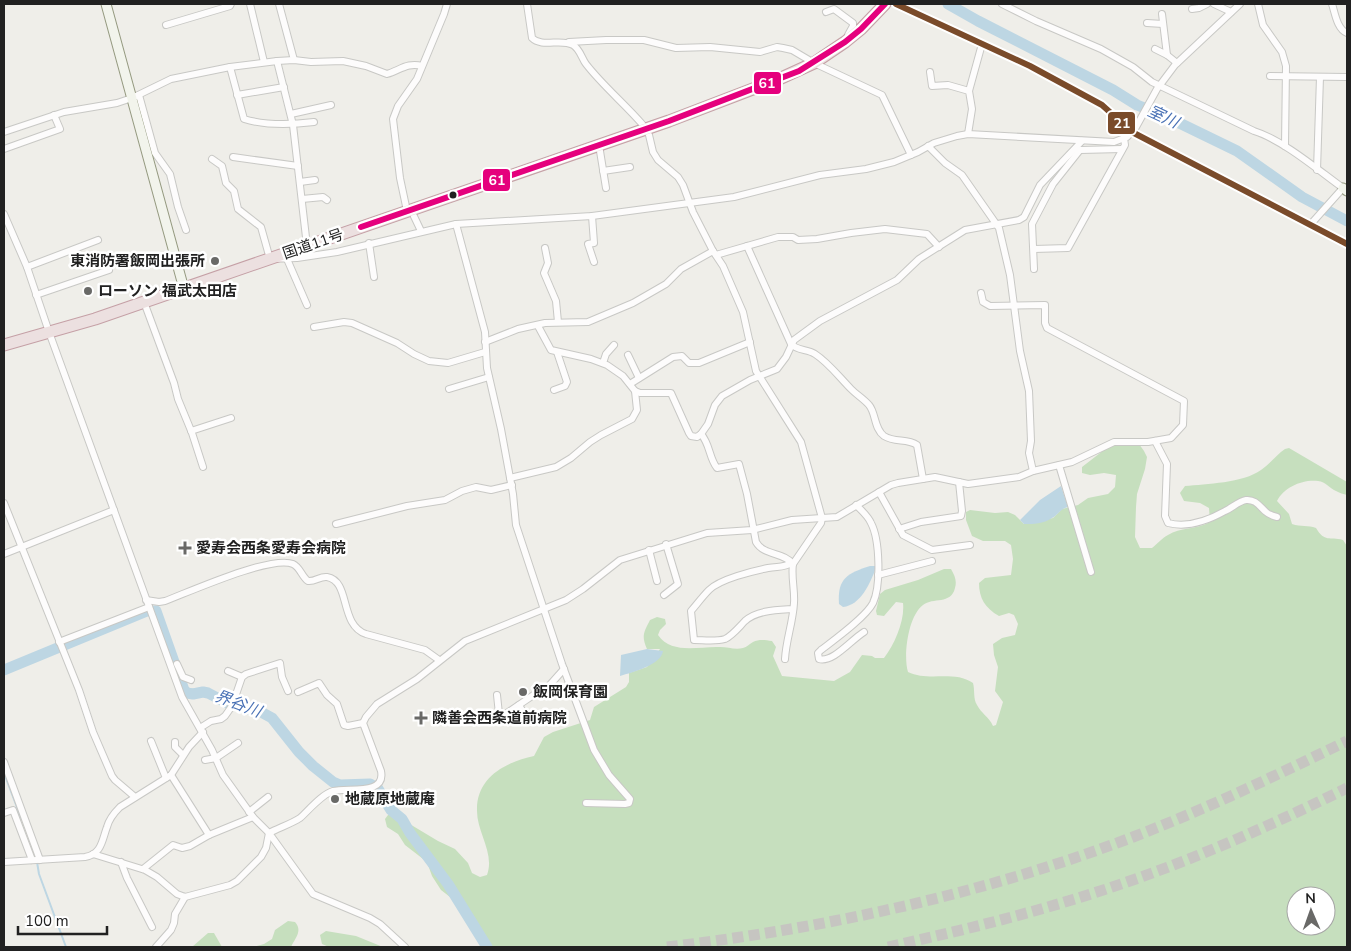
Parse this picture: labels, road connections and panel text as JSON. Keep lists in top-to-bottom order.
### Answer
{
  "streets": {
    "highway": ["国道11号"]
  },
  "water": ["室川", "界谷川"],
  "places": {
    "other": [
      "東消防署飯岡出張所",
      "ローソン 福武太田店",
      "飯岡保育園",
      "地蔵原地蔵庵"
    ],
    "health": ["愛寿会西条愛寿会病院", "隣善会西条道前病院"]
  },
  "lines": ["transit line 61", "transit line 21"],
  "scale_bar": "100 m",
  "north": "top"
}
